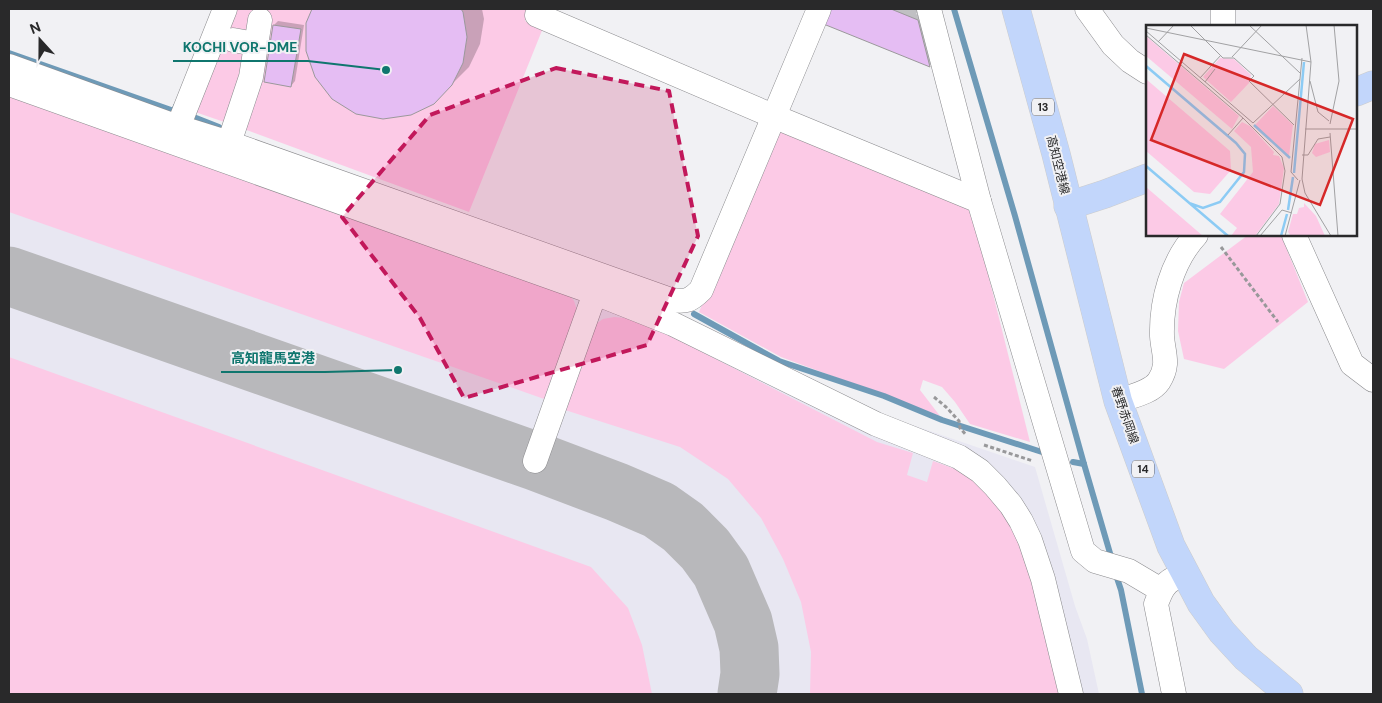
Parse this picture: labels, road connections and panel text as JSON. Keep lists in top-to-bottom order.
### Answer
{
  "streets": {
    "main road": [
      "13",
      "高知空港線",
      "春野赤岡線",
      "14"
    ]
  },
  "crossings": [
    ["高知空港線", "春野赤岡線"]
  ],
  "places": ["KOCHI VOR-DME", "高知龍馬空港"],
  "north": "top"
}
